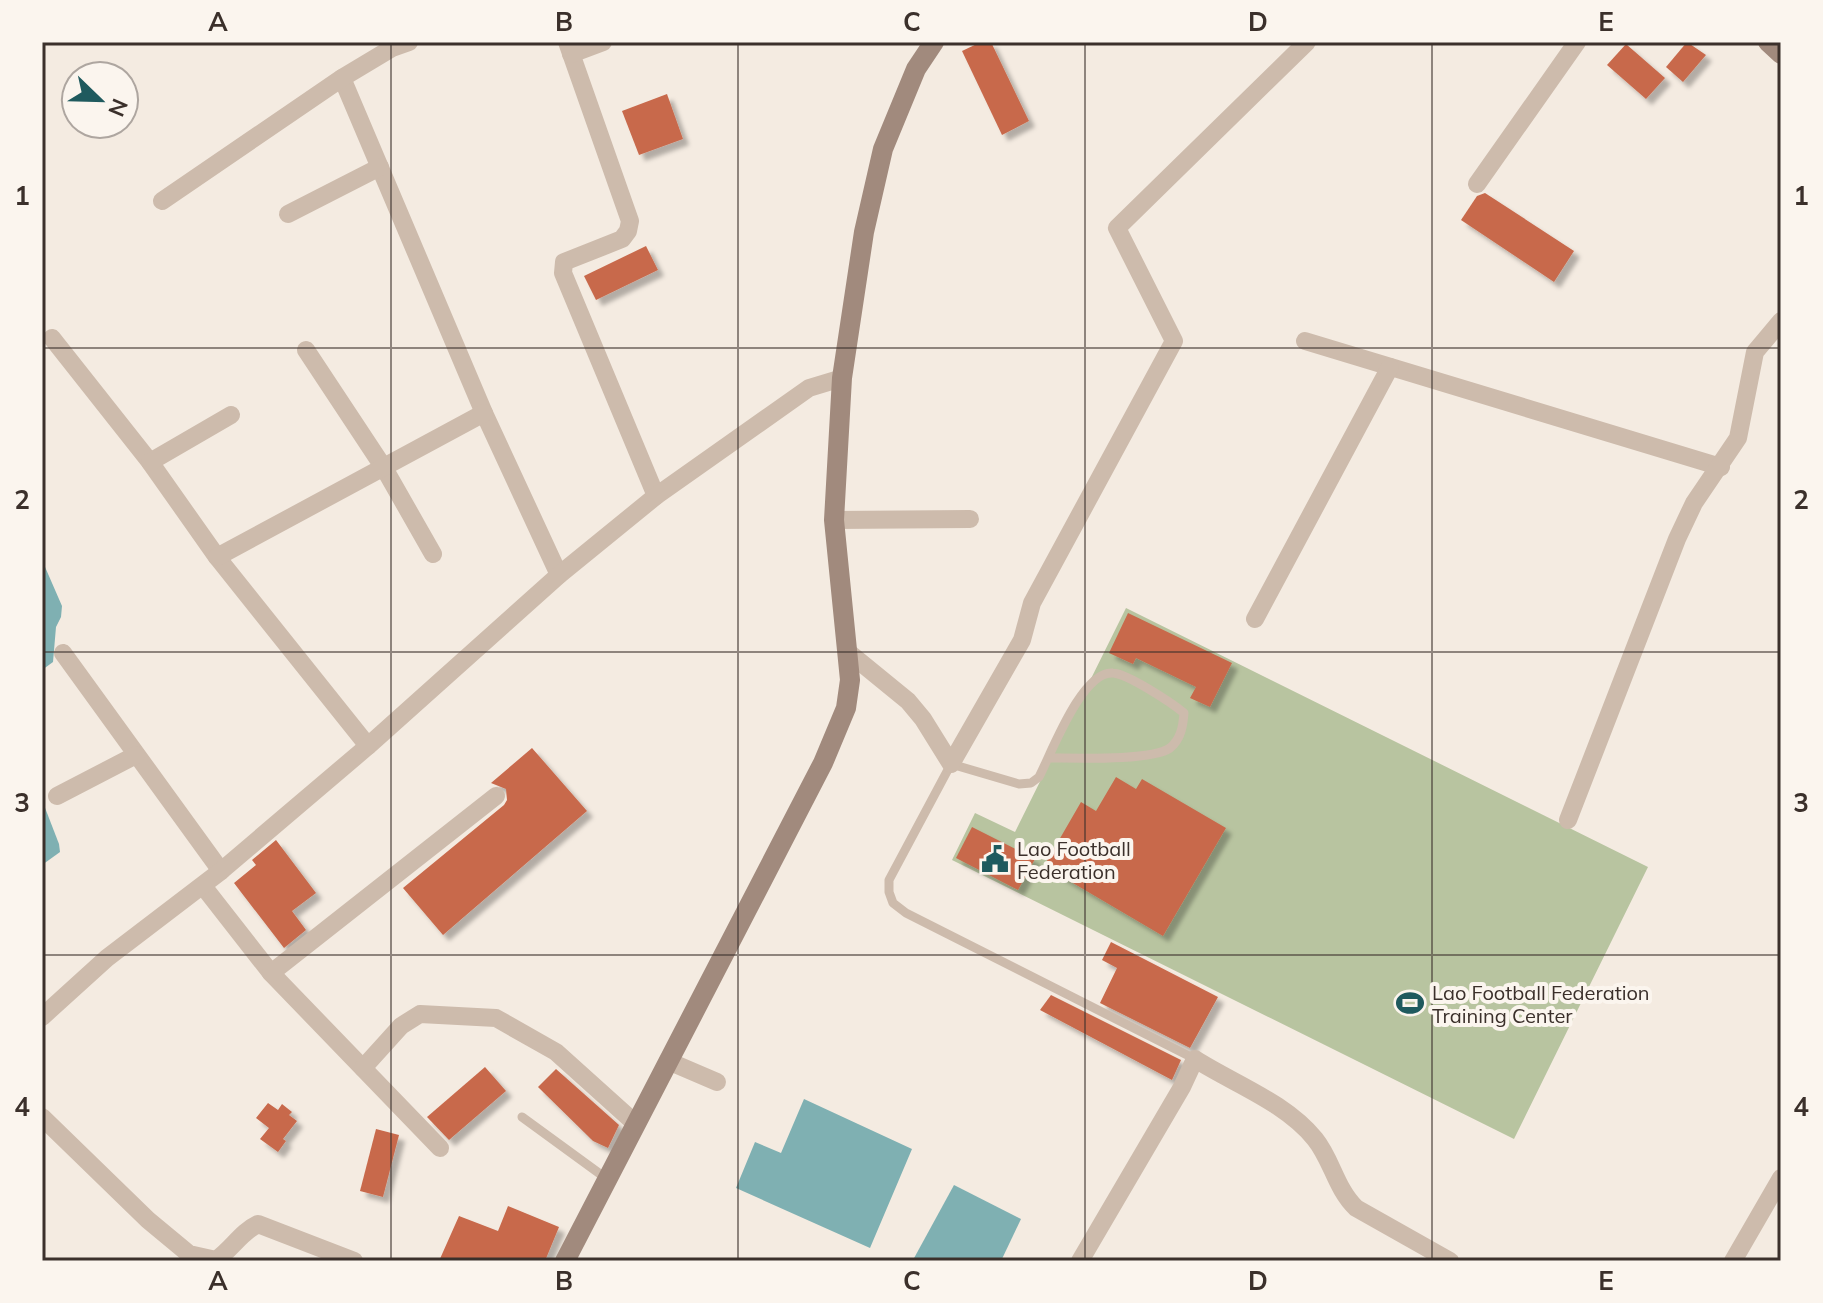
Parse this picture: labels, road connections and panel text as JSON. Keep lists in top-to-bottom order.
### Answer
{
  "places": {
    "public building": ["Lao Football Federation"],
    "sports": ["Lao Football Federation Training Center"]
  },
  "north": "bottom right",
  "grid": {
    "columns": [
      "A",
      "B",
      "C",
      "D",
      "E"
    ],
    "rows": [
      "1",
      "2",
      "3",
      "4"
    ]
  }
}
